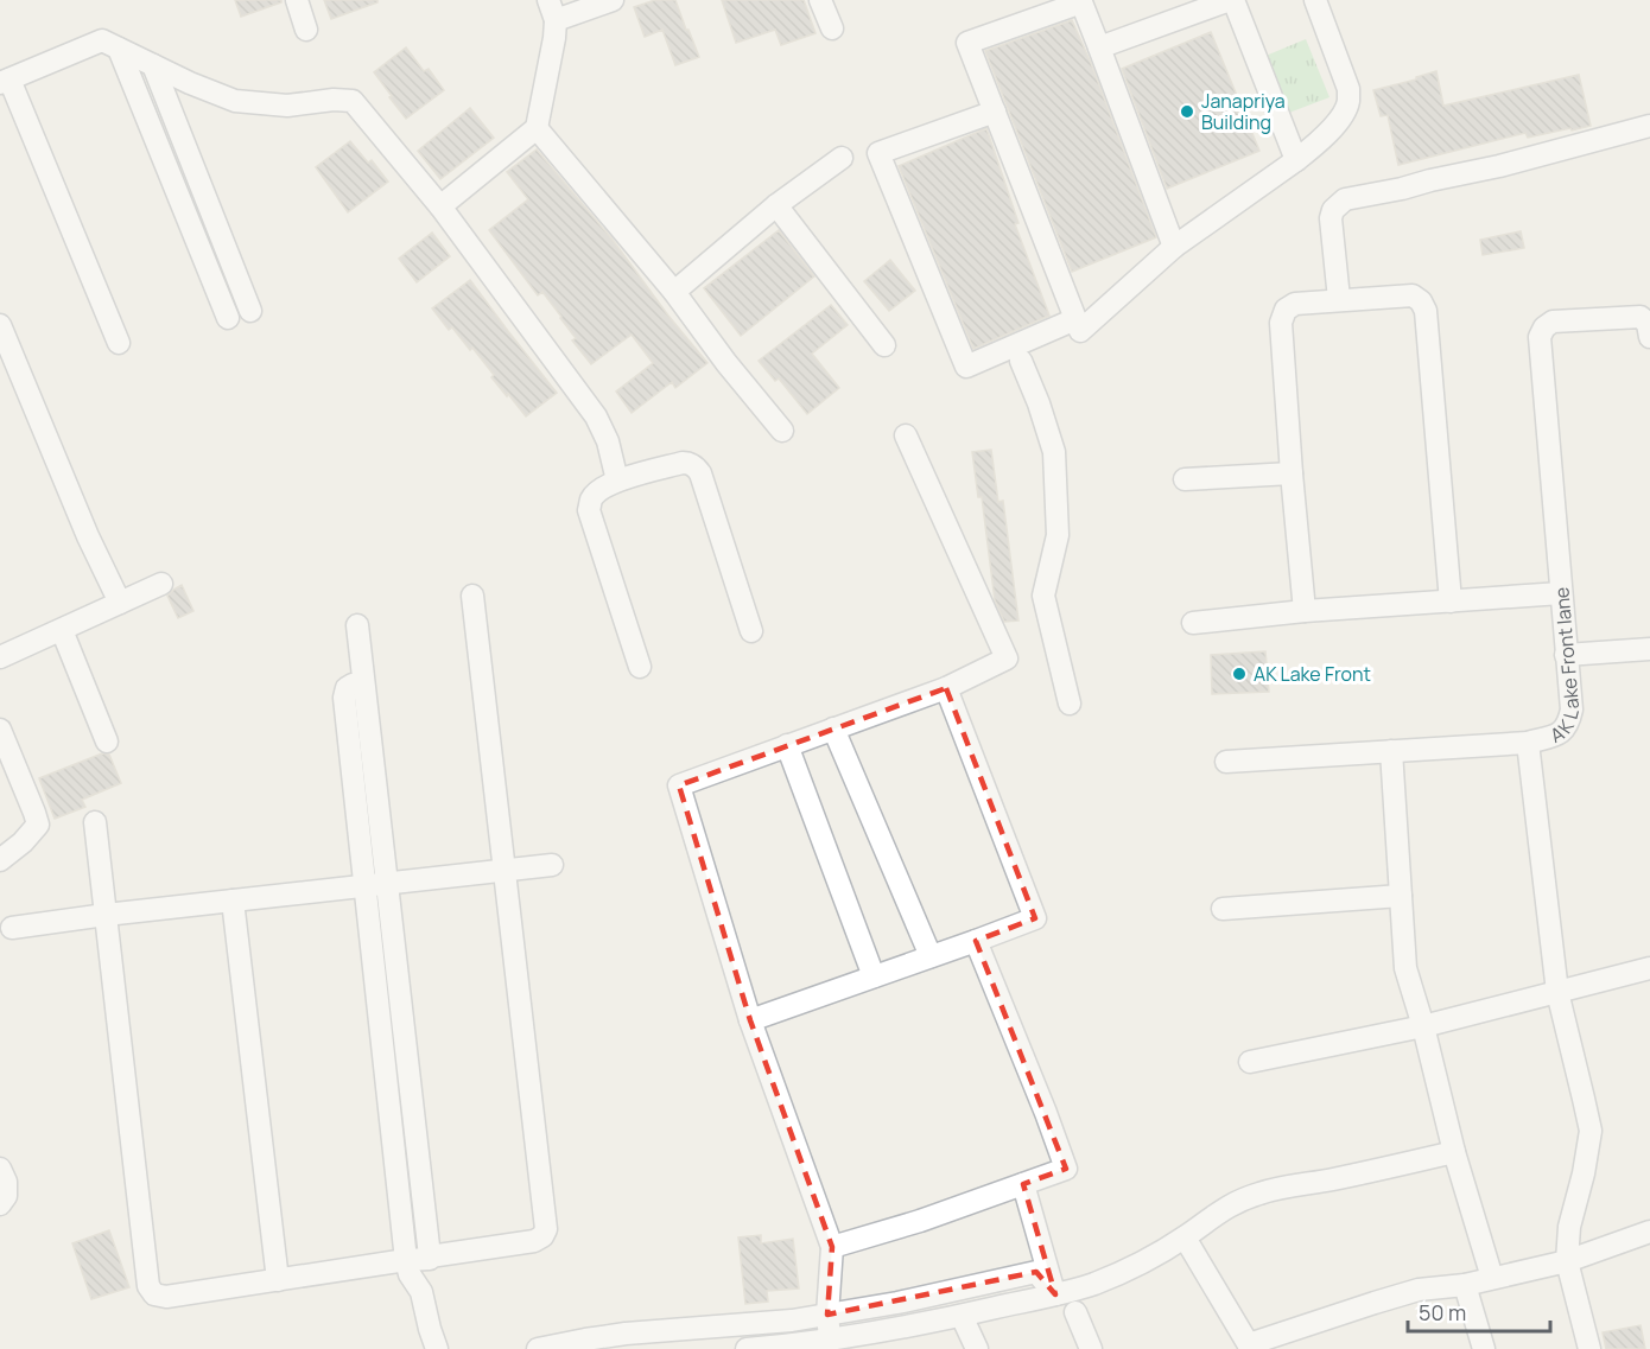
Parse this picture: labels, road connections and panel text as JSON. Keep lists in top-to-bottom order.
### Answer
{
  "streets": {
    "street": ["AK Lake Front lane"]
  },
  "places": ["Janapriya Building", "AK Lake Front"],
  "scale_bar": "50 m"
}
